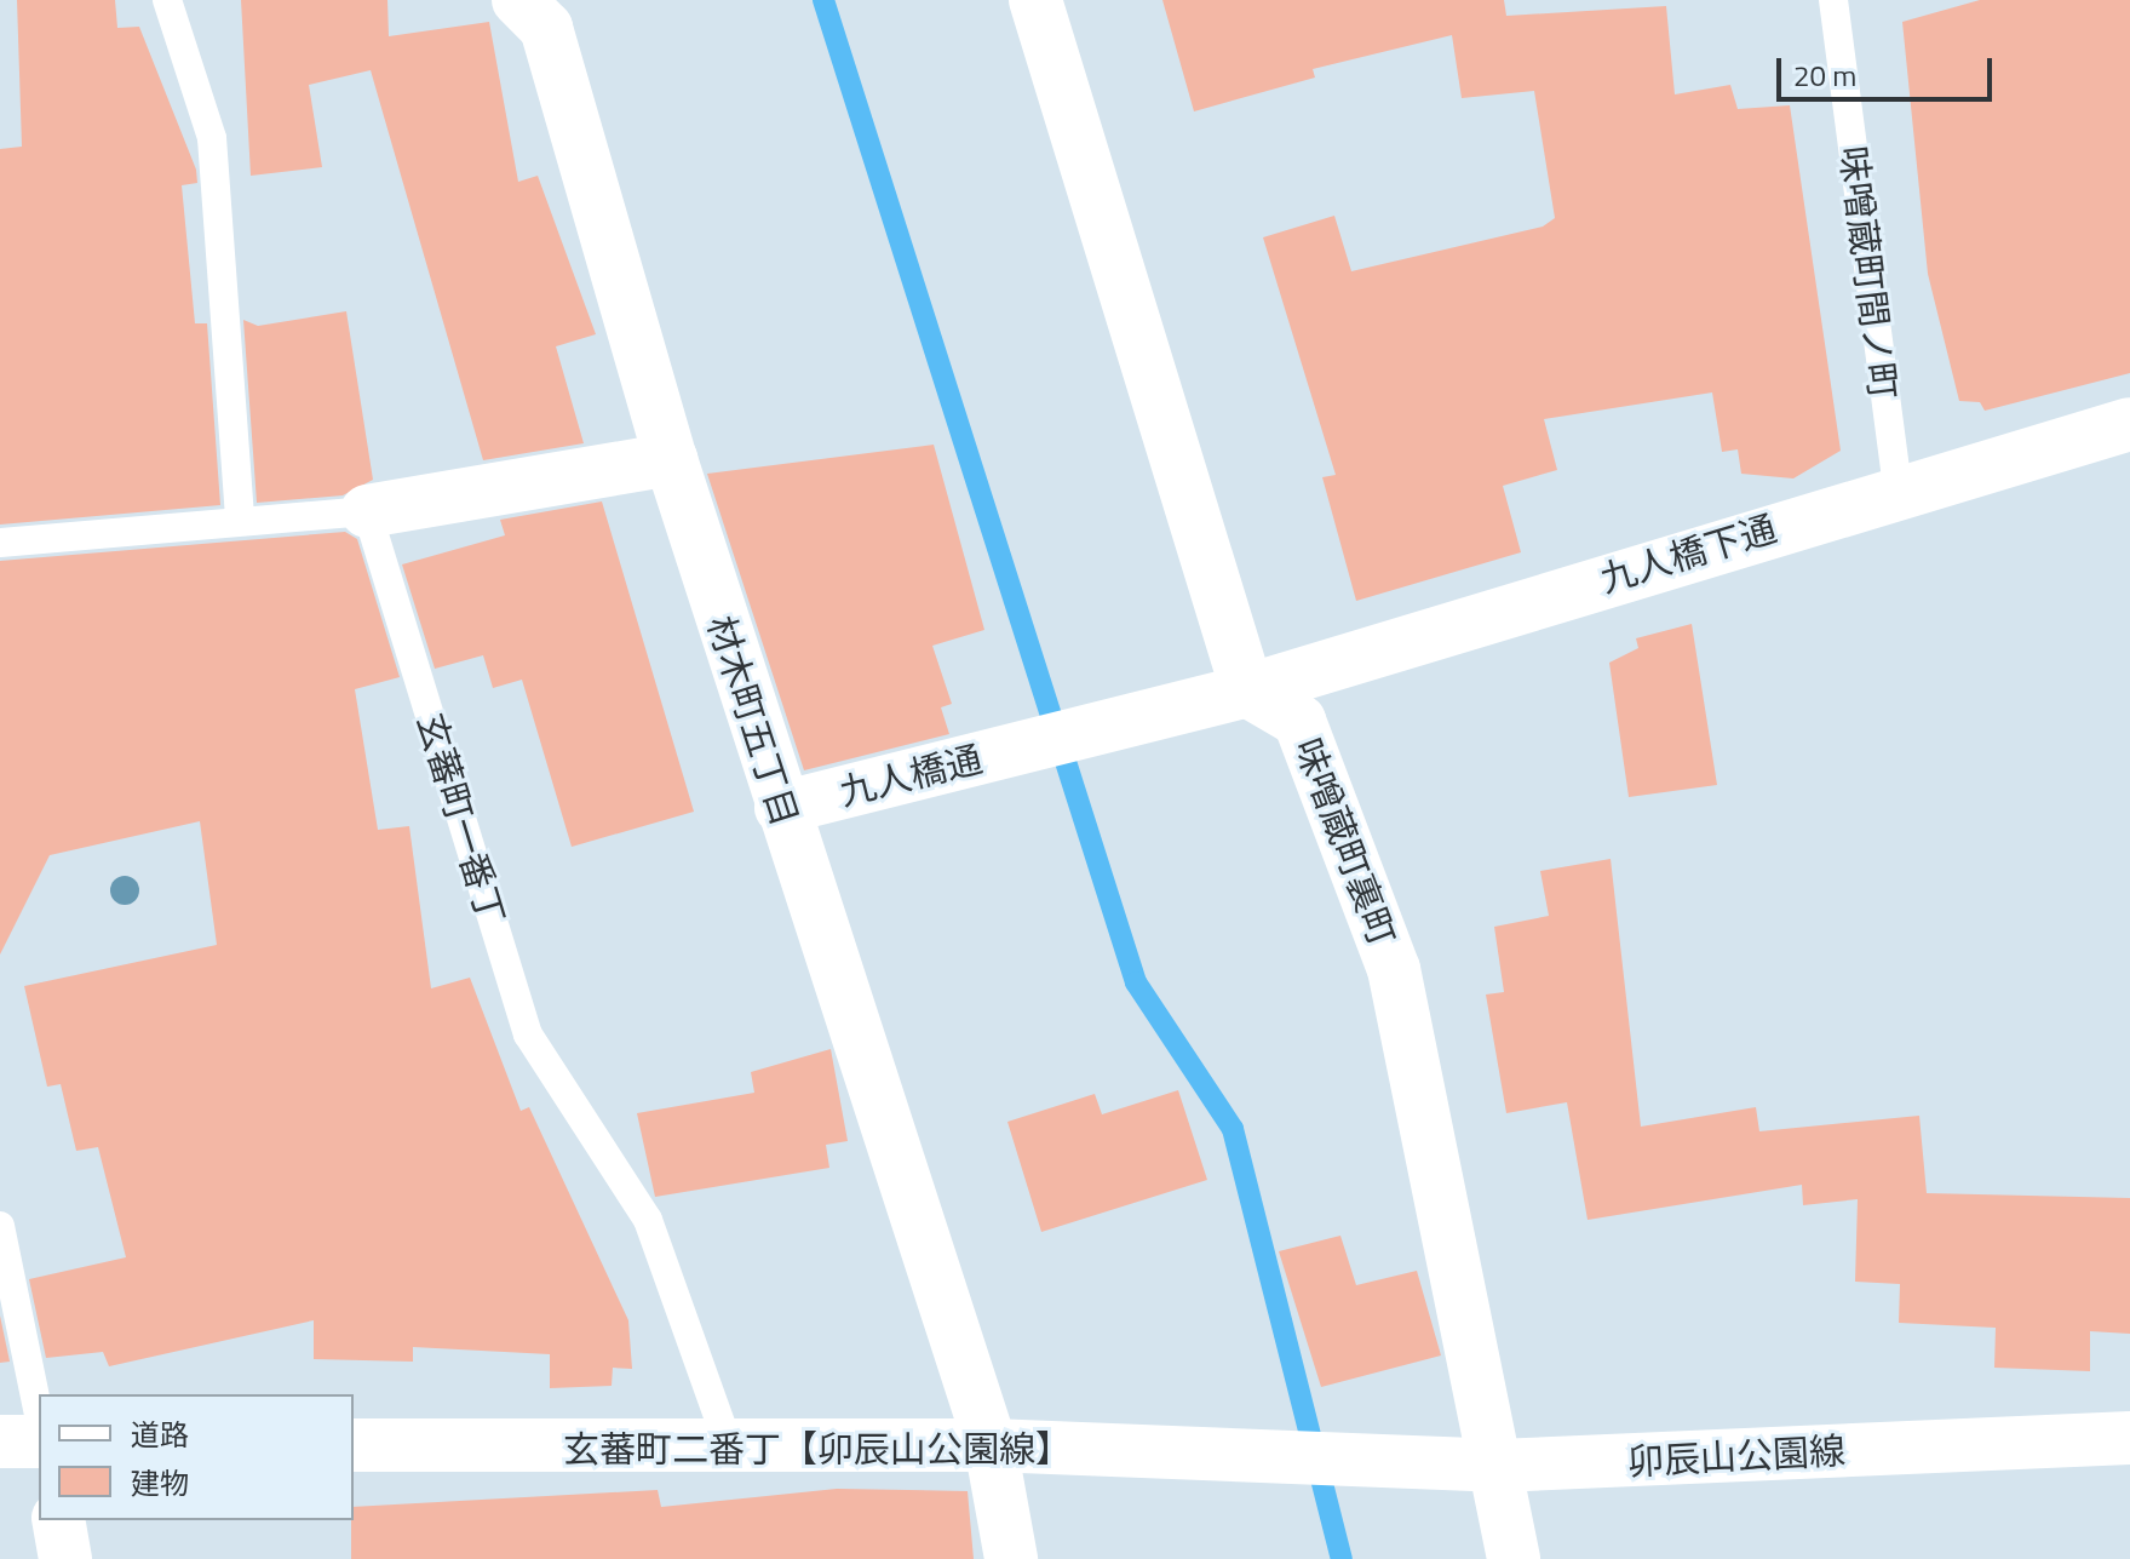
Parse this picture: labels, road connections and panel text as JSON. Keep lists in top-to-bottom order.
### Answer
{
  "streets": {
    "street": [
      "九人橋下通",
      "材木町五丁目",
      "九人橋通",
      "味噌蔵町裏町",
      "玄蕃町二番丁【卯辰山公園線】",
      "卯辰山公園線"
    ],
    "lane": ["味噌蔵町間ノ町", "玄蕃町一番丁"]
  },
  "crossings": [
    ["味噌蔵町間ノ町", "九人橋下通"],
    ["九人橋下通", "九人橋通"],
    ["九人橋下通", "味噌蔵町裏町"],
    ["材木町五丁目", "九人橋通"],
    ["材木町五丁目", "玄蕃町二番丁【卯辰山公園線】"],
    ["玄蕃町一番丁", "玄蕃町二番丁【卯辰山公園線】"],
    ["味噌蔵町裏町", "卯辰山公園線"],
    ["玄蕃町二番丁【卯辰山公園線】", "卯辰山公園線"]
  ],
  "legend": ["道路", "建物"],
  "scale_bar": "20 m"
}
